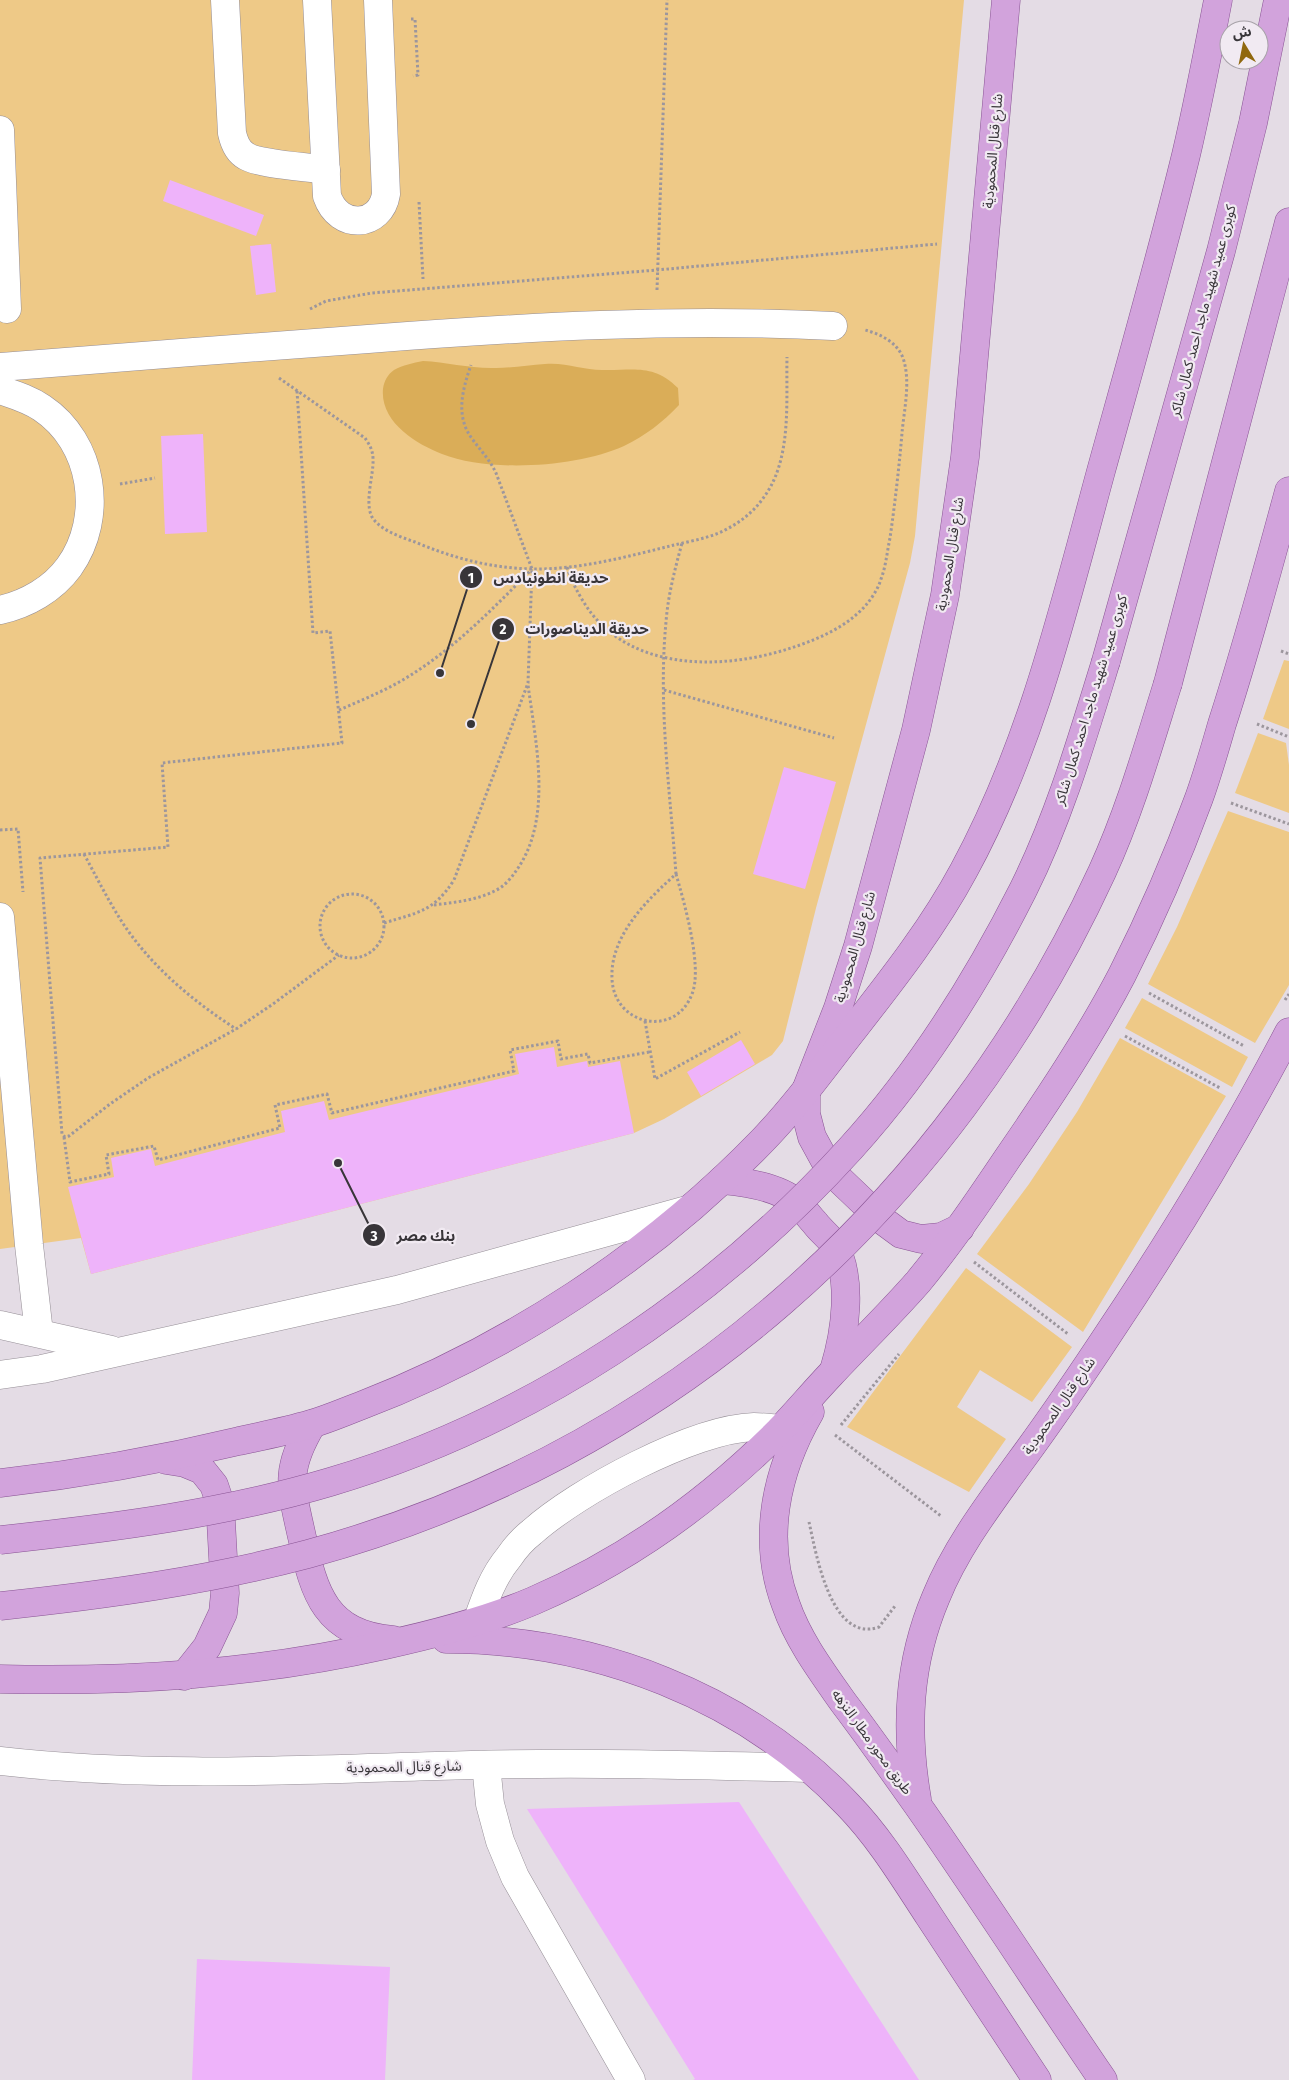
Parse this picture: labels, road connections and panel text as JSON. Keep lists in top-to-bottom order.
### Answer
{
  "streets": {
    "main road": ["شارع قنال المحمودية", "كوبرى عميد شهيد ماجد احمد كمال شاكر", "طريق محور مطار النزهه"]
  },
  "crossings": [
    ["شارع قنال المحمودية", "طريق محور مطار النزهه"]
  ],
  "places": ["حديقة انطونيادس", "حديقة الديناصورات", "بنك مصر"],
  "north": "top"
}
